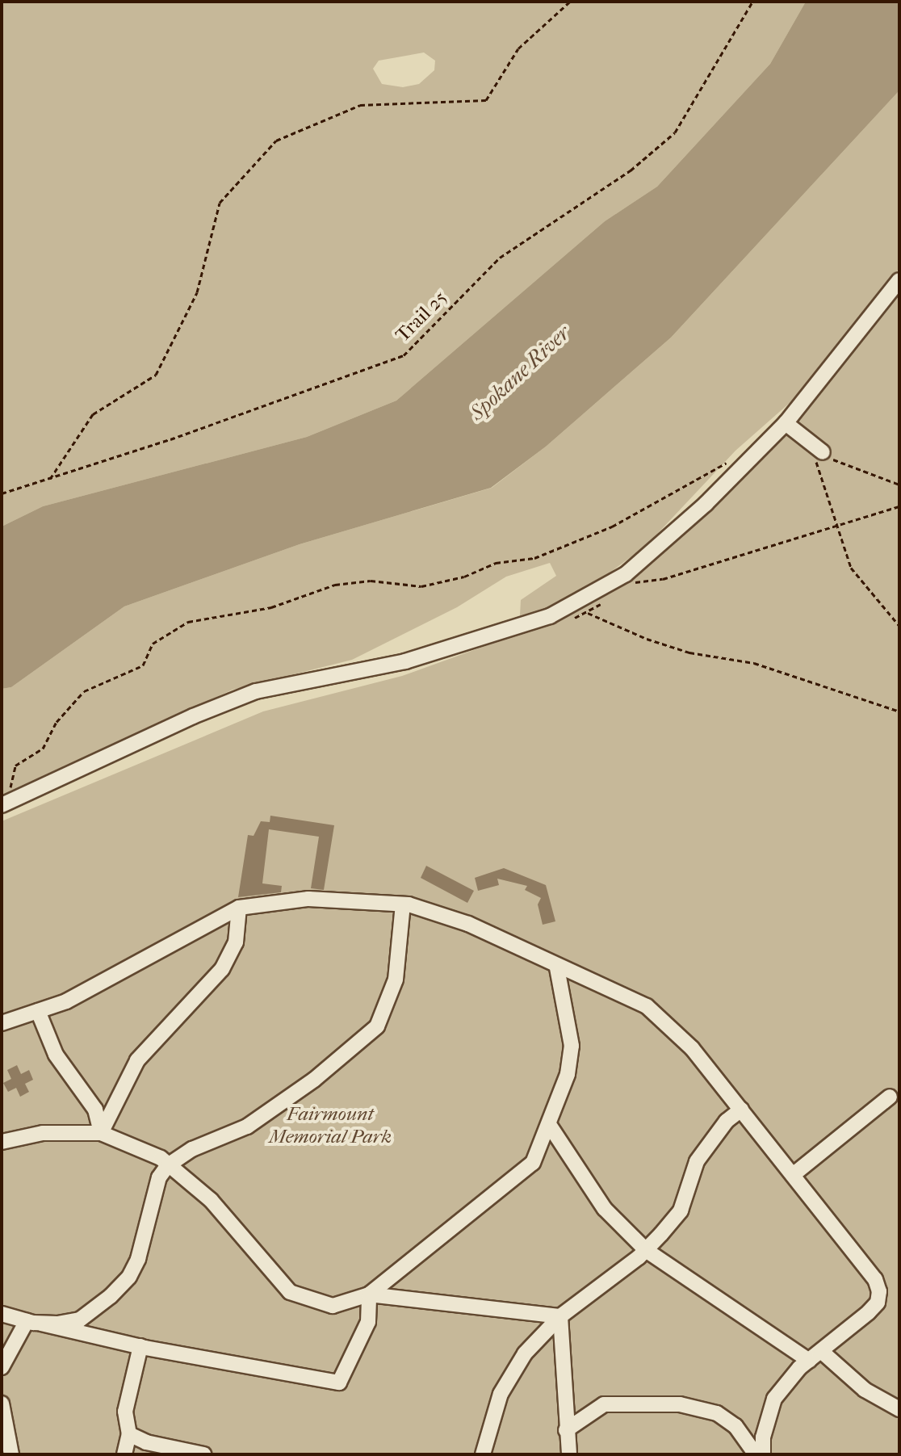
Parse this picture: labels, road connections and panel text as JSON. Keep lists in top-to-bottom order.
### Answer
{
  "streets": {
    "path": ["Trail 25"]
  },
  "water": ["Spokane River"],
  "parks": ["Fairmount Memorial Park"]
}
